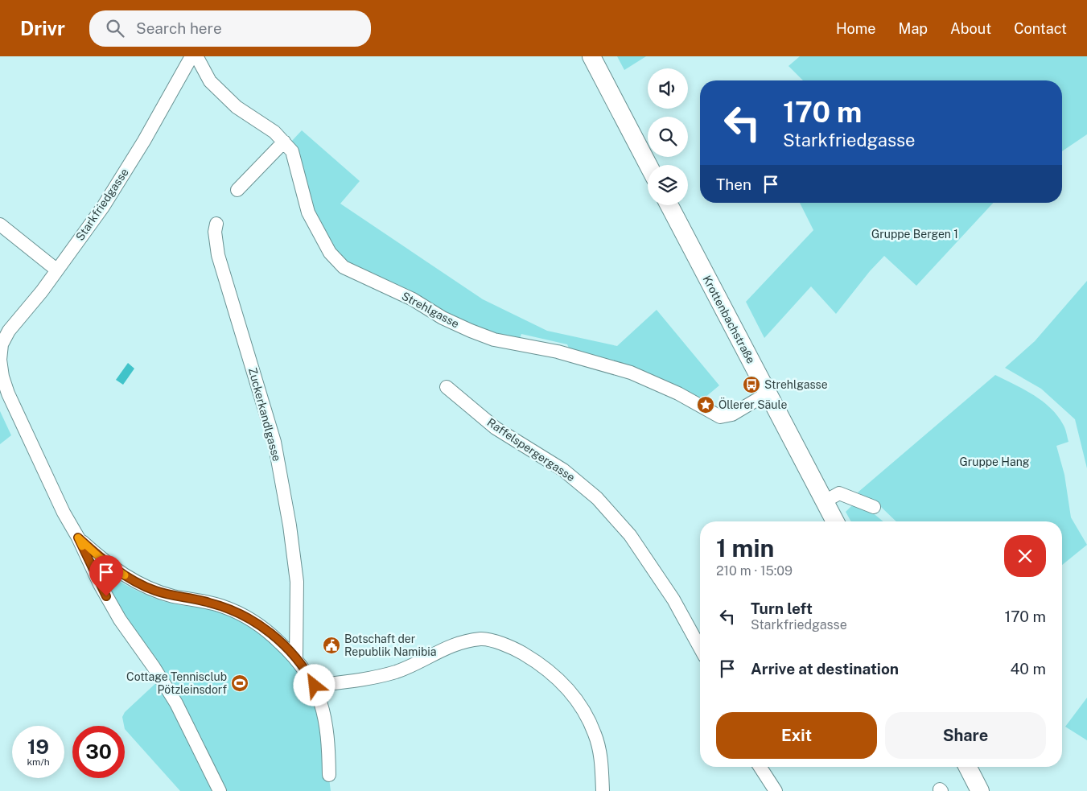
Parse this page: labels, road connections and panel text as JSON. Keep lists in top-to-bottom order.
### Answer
{
  "streets": {
    "main road": ["Krottenbachstraße"],
    "street": [
      "Starkfriedgasse",
      "Strehlgasse",
      "Zuckerkandlgasse",
      "Raffelspergergasse"
    ]
  },
  "crossings": [
    ["Starkfriedgasse", "Strehlgasse"],
    ["Starkfriedgasse", "Zuckerkandlgasse"],
    ["Strehlgasse", "Krottenbachstraße"]
  ],
  "parks": ["Gruppe Bergen 1", "Gruppe Hang"],
  "places": {
    "bus stop": ["Strehlgasse"],
    "place": ["Öllerer Säule"],
    "public building": ["Botschaft der Republik Namibia"],
    "sports": ["Cottage Tennisclub Pötzleinsdorf"]
  },
  "page": {
    "header": "Drivr",
    "search": "Search here",
    "nav": [
      "Home",
      "Map",
      "About",
      "Contact"
    ],
    "turn": ["170 m", "Starkfriedgasse"],
    "then": "Then",
    "heading": ["1 min", "210 m · 15:09"],
    "list": [
      {
        "name": "Turn left",
        "note": "Starkfriedgasse",
        "value": "170 m"
      },
      {
        "name": "Arrive at destination",
        "value": "40 m"
      }
    ],
    "buttons": ["Exit", "Share"],
    "speed": "19 km/h",
    "limit": "30"
  }
}
